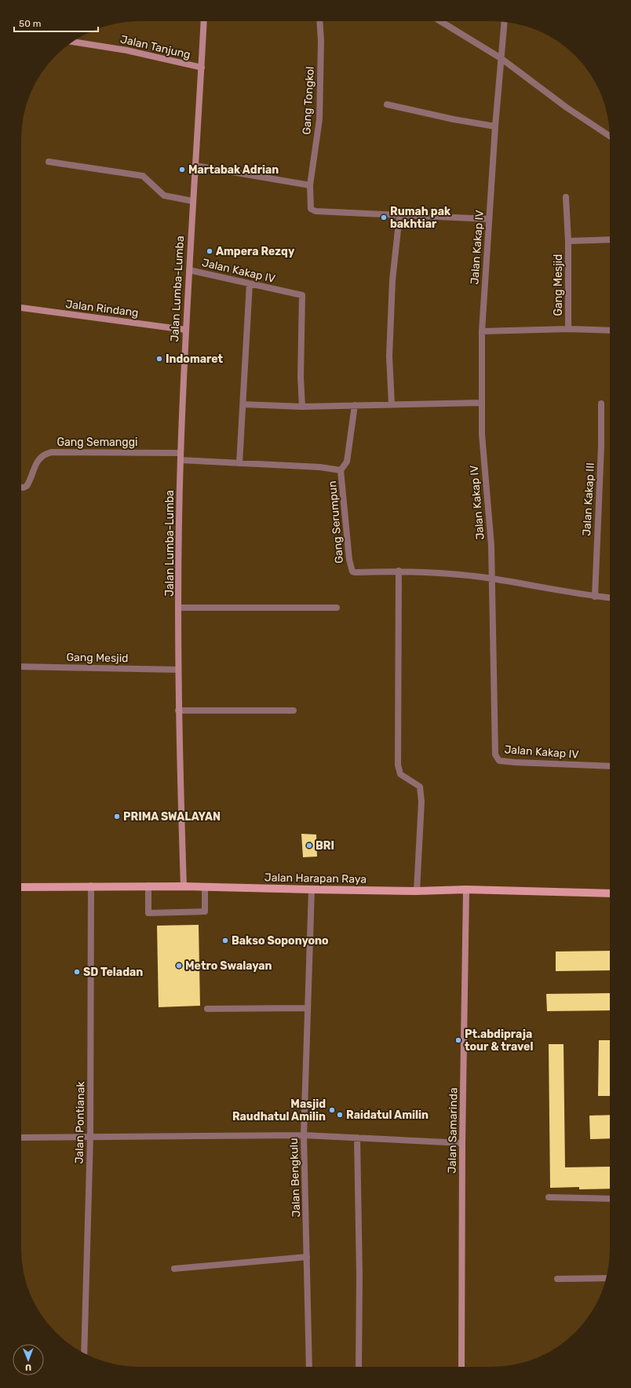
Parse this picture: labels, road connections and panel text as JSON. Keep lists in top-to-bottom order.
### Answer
{
  "streets": {
    "main road": ["Jalan Harapan Raya"],
    "street": [
      "Jalan Tanjung",
      "Gang Tongkol",
      "Jalan Kakap IV",
      "Gang Mesjid",
      "Jalan Lumba-Lumba",
      "Jalan Rindang",
      "Gang Semanggi",
      "Jalan Kakap III",
      "Gang Serumpun",
      "Jalan Pontianak",
      "Jalan Samarinda",
      "Jalan Bengkulu"
    ]
  },
  "crossings": [
    ["Jalan Tanjung", "Jalan Lumba-Lumba"],
    ["Gang Tongkol", "Jalan Kakap IV"],
    ["Jalan Kakap IV", "Gang Mesjid"],
    ["Jalan Kakap IV", "Jalan Lumba-Lumba"],
    ["Gang Mesjid", "Jalan Lumba-Lumba"],
    ["Jalan Lumba-Lumba", "Jalan Rindang"],
    ["Jalan Lumba-Lumba", "Gang Semanggi"],
    ["Jalan Lumba-Lumba", "Gang Serumpun"],
    ["Jalan Lumba-Lumba", "Jalan Harapan Raya"],
    ["Jalan Harapan Raya", "Jalan Pontianak"],
    ["Jalan Harapan Raya", "Jalan Samarinda"],
    ["Jalan Harapan Raya", "Jalan Bengkulu"]
  ],
  "places": [
    "Martabak Adrian",
    "Rumah pak bakhtiar",
    "Ampera Rezqy",
    "Indomaret",
    "PRIMA SWALAYAN",
    "BRI",
    "Bakso Soponyono",
    "Metro Swalayan",
    "SD Teladan",
    "Pt.abdipraja tour & travel",
    "Masjid Raudhatul Amilin",
    "Raidatul Amilin"
  ],
  "scale_bar": "50 m",
  "north": "bottom"
}
